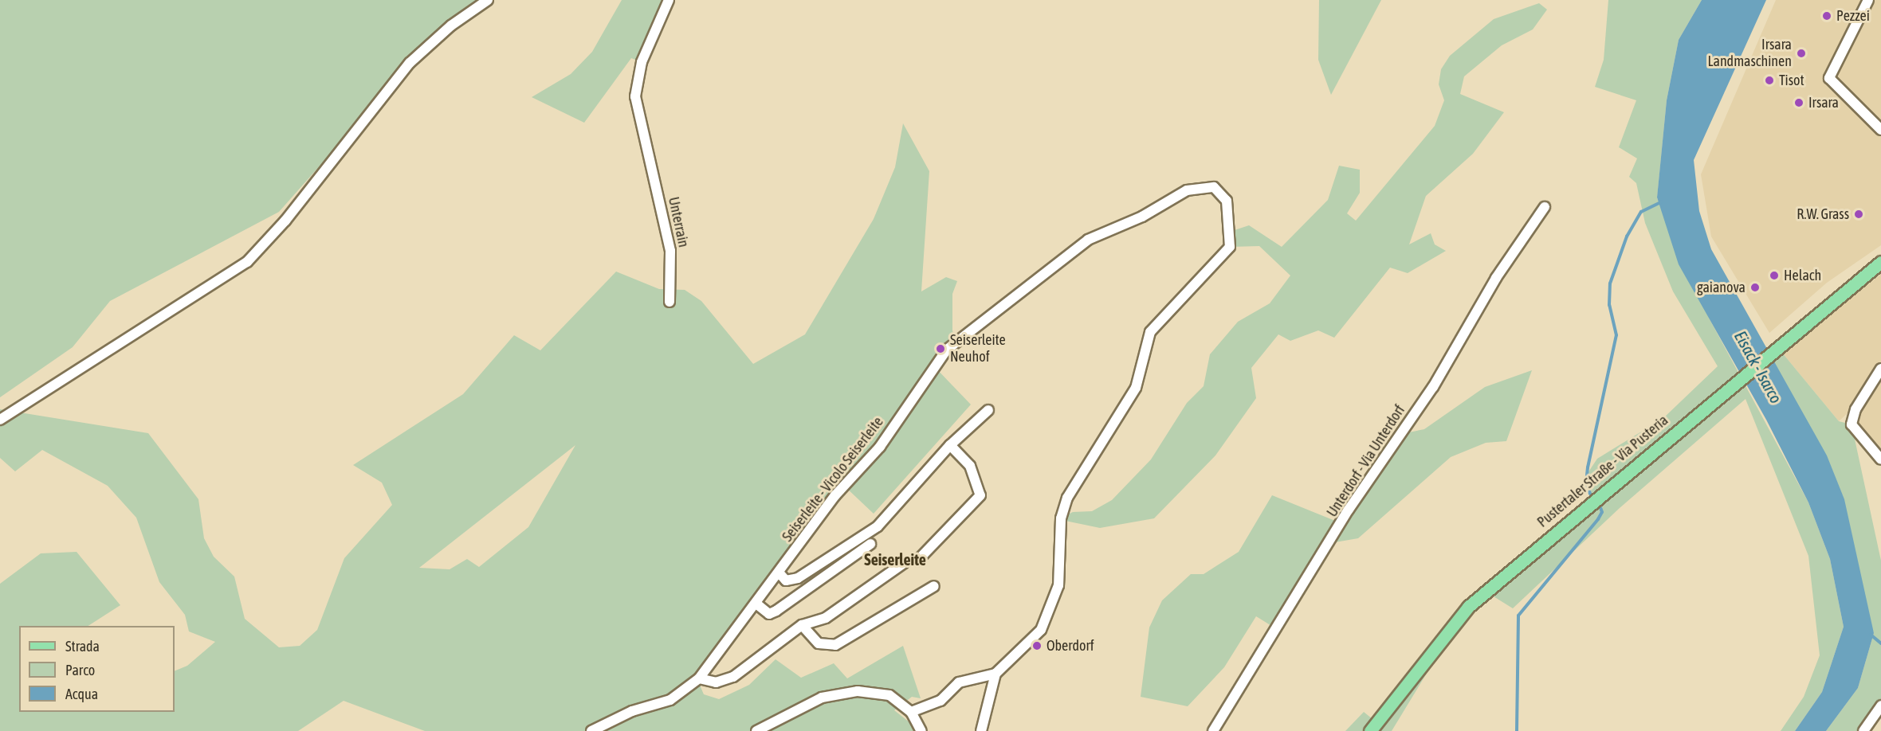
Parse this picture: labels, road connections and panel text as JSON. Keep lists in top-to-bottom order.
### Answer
{
  "streets": {
    "main road": ["Pustertaler Straße - Via Pusteria"],
    "street": ["Unterrain", "Unterdorf - Via Unterdorf", "Seiserleite - Vicolo Seiserleite"]
  },
  "districts": ["Seiserleite"],
  "water": ["Eisack - Isarco"],
  "places": [
    "Pezzei",
    "Irsara Landmaschinen",
    "Tisot",
    "Irsara",
    "R.W. Grass",
    "Helach",
    "gaianova",
    "Seiserleite Neuhof",
    "Oberdorf"
  ],
  "legend": ["Strada", "Parco", "Acqua"]
}
